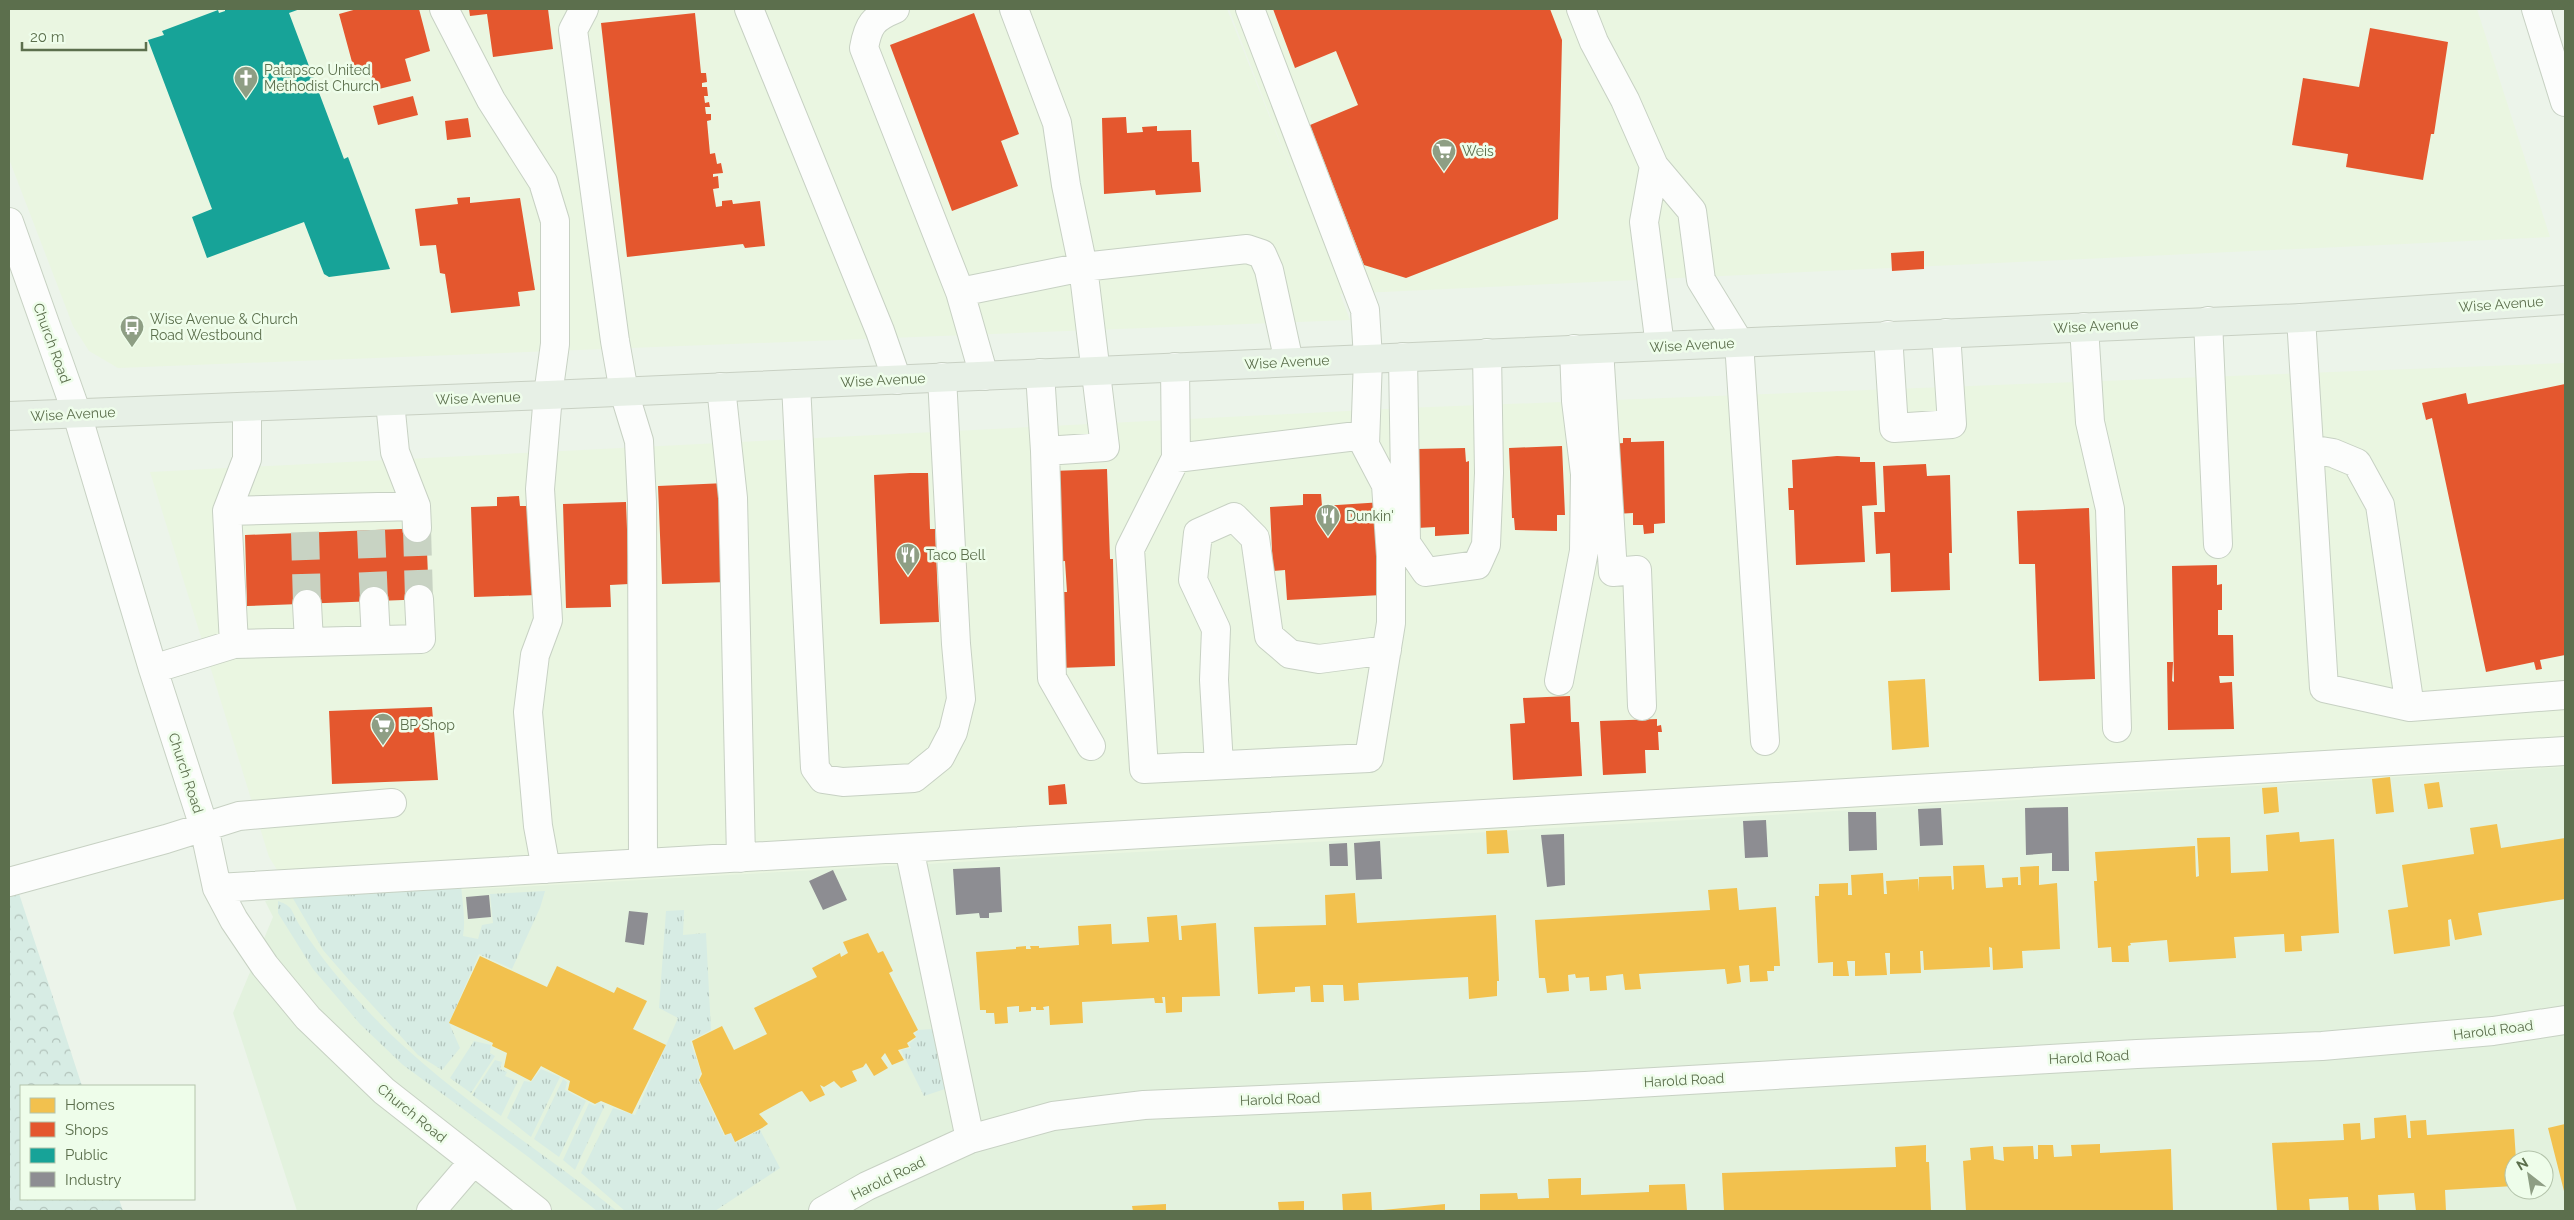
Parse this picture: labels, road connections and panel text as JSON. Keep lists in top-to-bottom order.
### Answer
{
  "streets": {
    "main road": ["Wise Avenue"],
    "street": ["Church Road", "Harold Road"]
  },
  "crossings": [
    ["Wise Avenue", "Church Road"]
  ],
  "places": {
    "church": ["Patapsco United Methodist Church"],
    "supermarket": ["Weis", "BP Shop"],
    "bus stop": ["Wise Avenue & Church Road Westbound"],
    "restaurant": ["Dunkin'", "Taco Bell"]
  },
  "legend": [
    "Homes",
    "Shops",
    "Public",
    "Industry"
  ],
  "scale_bar": "20 m",
  "north": "top left"
}
